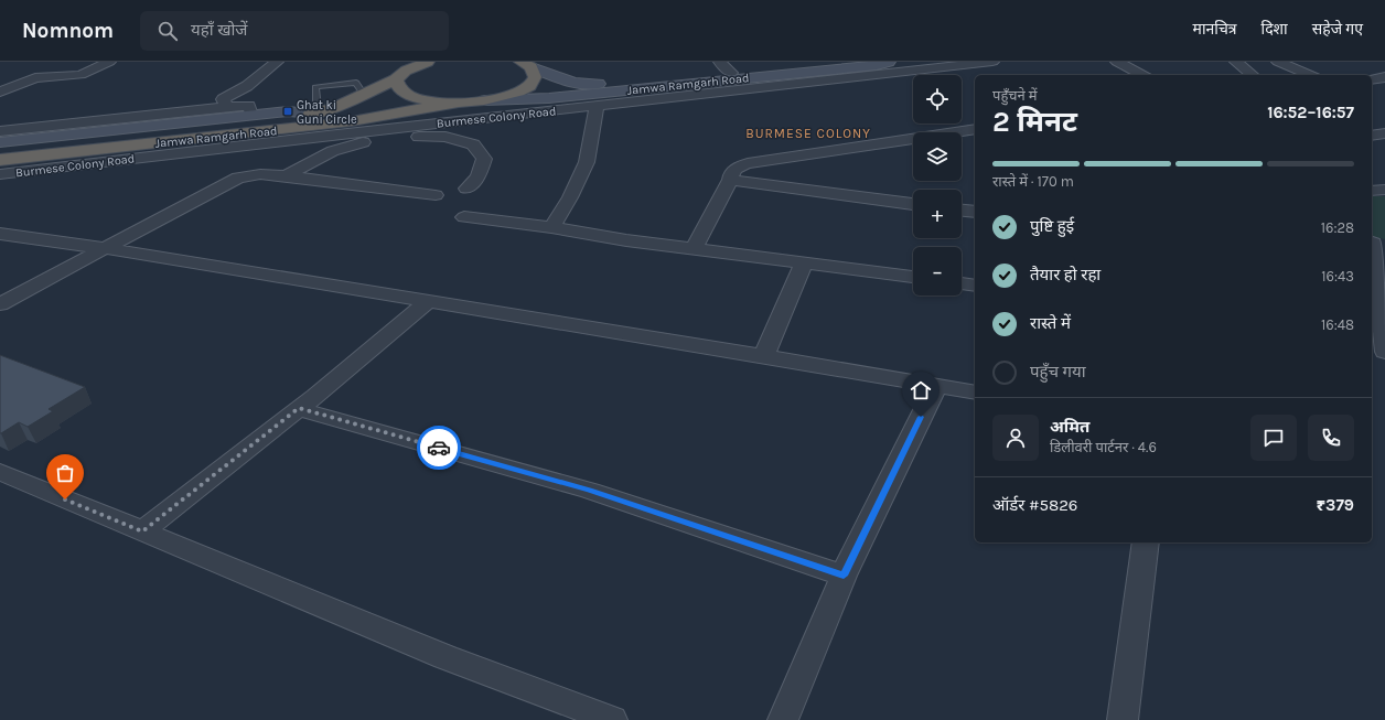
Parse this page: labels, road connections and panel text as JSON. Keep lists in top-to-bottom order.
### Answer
{
  "streets": {
    "highway": ["Jamwa Ramgarh Road"],
    "street": ["Burmese Colony Road"]
  },
  "districts": ["BURMESE COLONY"],
  "places": {
    "transit": ["Ghat ki Guni Circle"]
  },
  "page": {
    "header": "Nomnom",
    "search": "यहाँ खोजें",
    "nav": ["मानचित्र", "दिशा", "सहेजे गए"],
    "map_buttons": ["+", "−"],
    "heading": ["2 मिनट", "पहुँचने में", "16:52–16:57"],
    "panel": [
      "अमित",
      "डिलीवरी पार्टनर · 4.6",
      "ऑर्डर #5826",
      "₹379"
    ],
    "bar": "रास्ते में · 170 m",
    "list": [
      ["पुष्टि हुई", "16:28"],
      ["तैयार हो रहा", "16:43"],
      ["रास्ते में", "16:48"],
      "पहुँच गया"
    ]
  }
}
